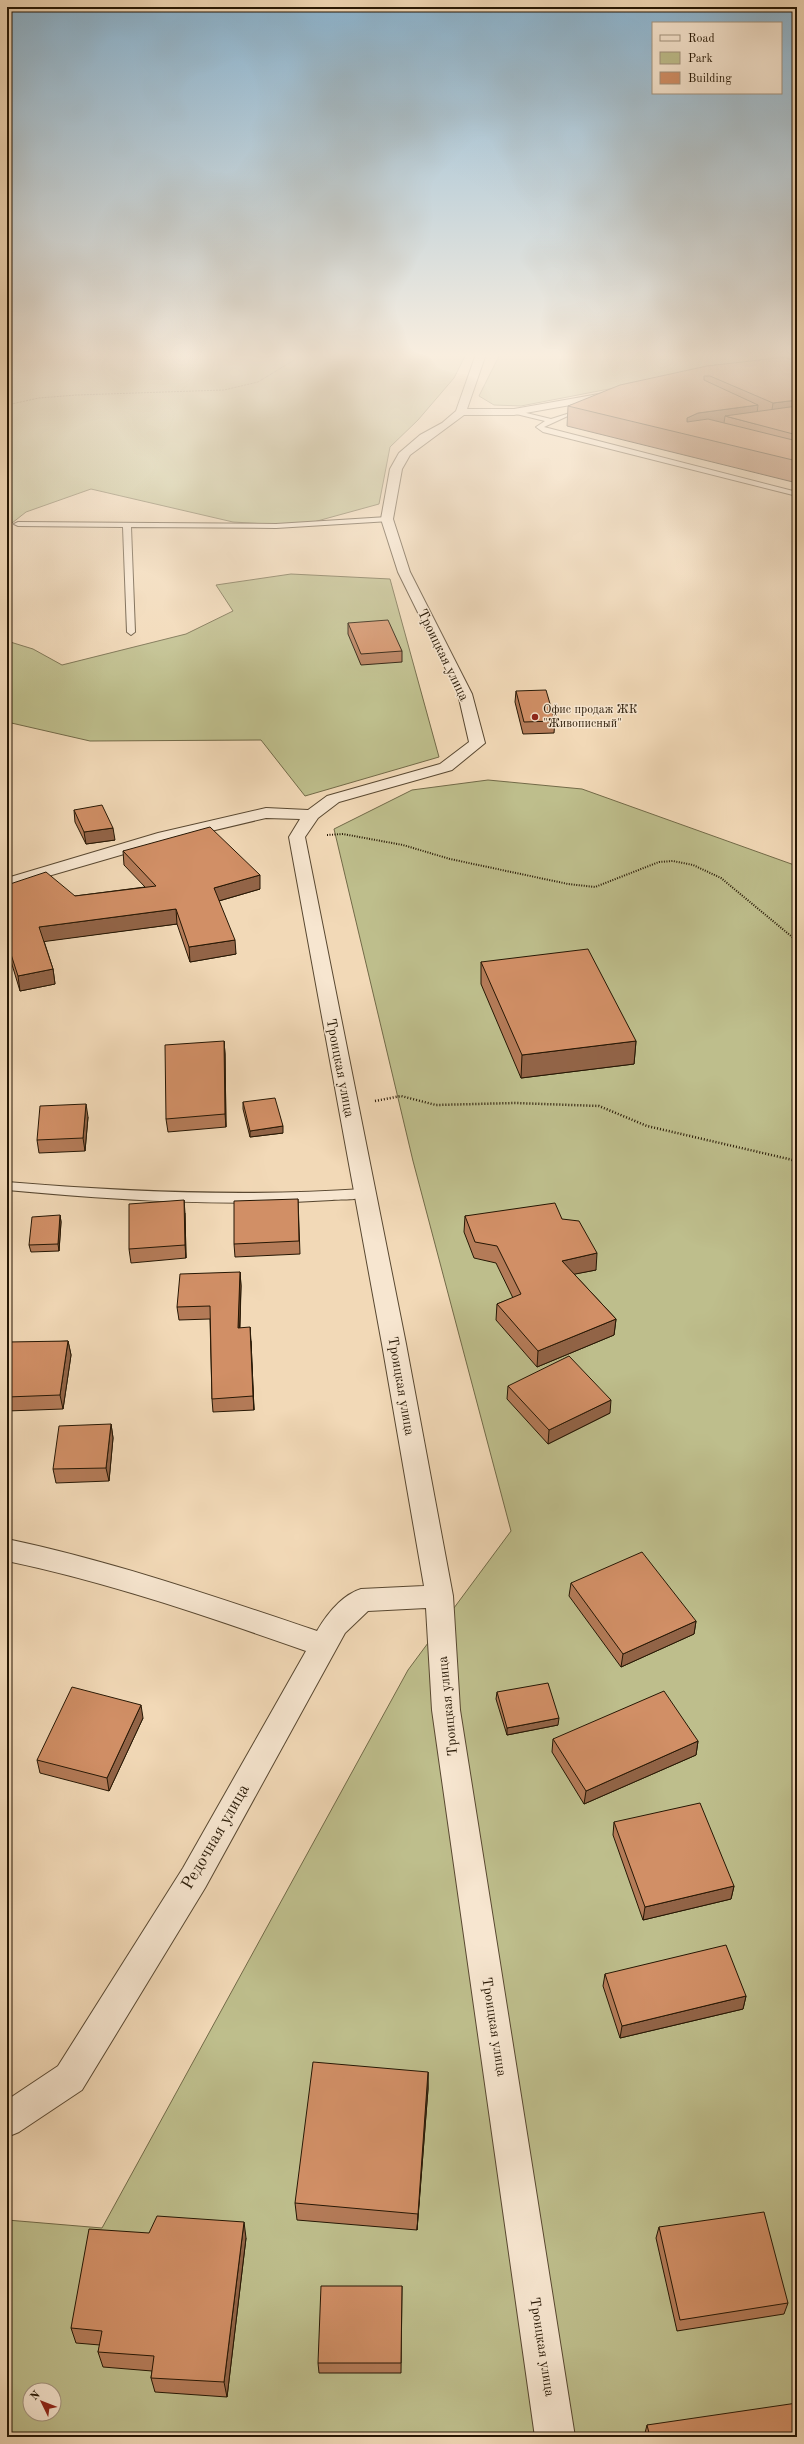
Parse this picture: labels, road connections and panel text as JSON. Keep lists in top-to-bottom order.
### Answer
{
  "streets": {
    "street": ["Троицкая улица", "Редочная улица"]
  },
  "crossings": [
    ["Троицкая улица", "Редочная улица"]
  ],
  "places": ["Офис продаж ЖК \"Живописный\""],
  "legend": ["Road", "Park", "Building"],
  "north": "top left"
}
